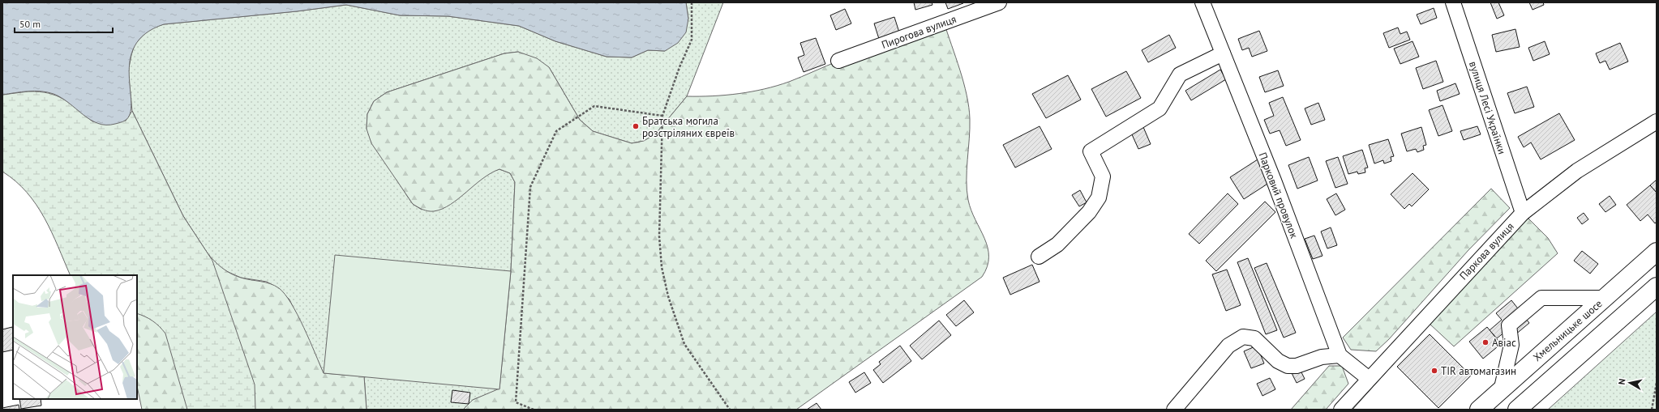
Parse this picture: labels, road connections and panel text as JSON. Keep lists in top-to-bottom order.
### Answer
{
  "streets": {
    "highway": ["Хмельницьке шосе"],
    "street": [
      "Пирогова вулиця",
      "вулиця Лесі Українки",
      "Парковий провулок",
      "Паркова вулиця"
    ]
  },
  "crossings": [
    ["вулиця Лесі Українки", "Паркова вулиця"]
  ],
  "places": ["Братська могила розстріляних євреїв", "Авіас", "TIR автомагазин"],
  "scale_bar": "50 m",
  "north": "left"
}
